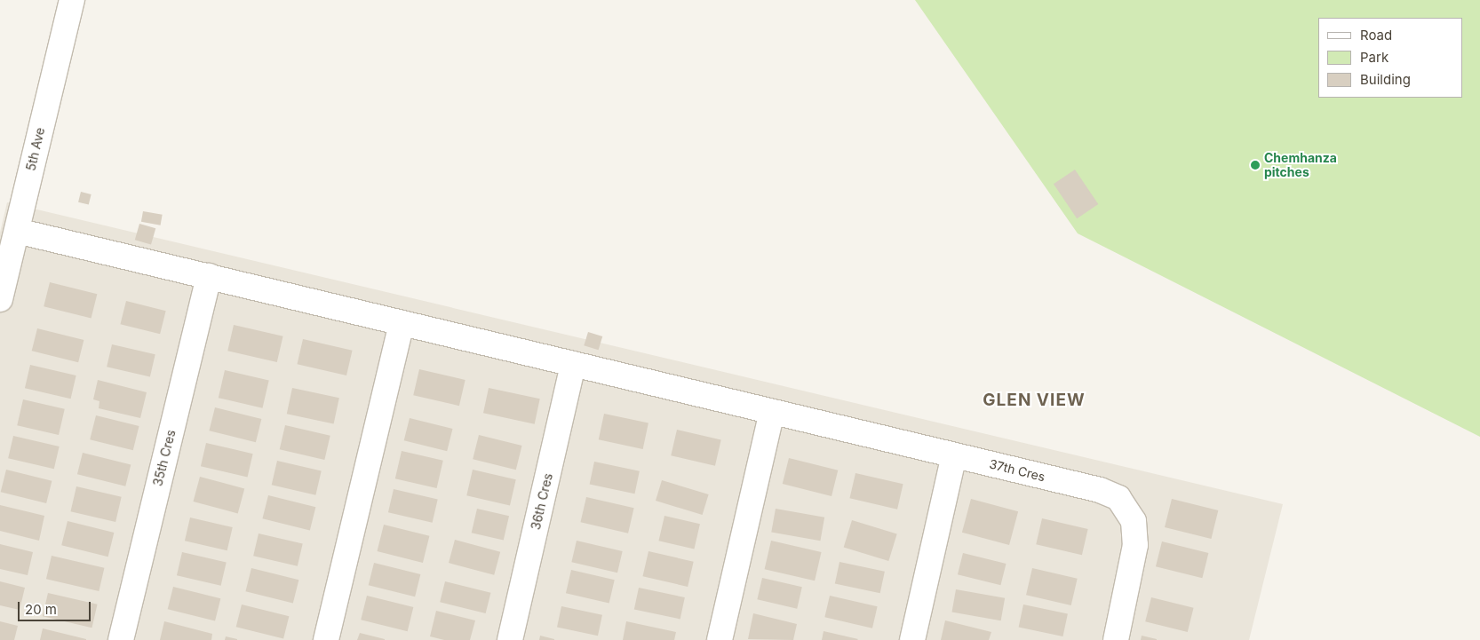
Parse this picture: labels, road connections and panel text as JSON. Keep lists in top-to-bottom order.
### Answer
{
  "streets": {
    "street": [
      "5th Ave",
      "35th Cres",
      "37th Cres",
      "36th Cres"
    ]
  },
  "crossings": [
    ["5th Ave", "37th Cres"],
    ["35th Cres", "37th Cres"],
    ["37th Cres", "36th Cres"]
  ],
  "districts": ["GLEN VIEW"],
  "places": ["Chemhanza pitches"],
  "legend": ["Road", "Park", "Building"],
  "scale_bar": "20 m"
}
